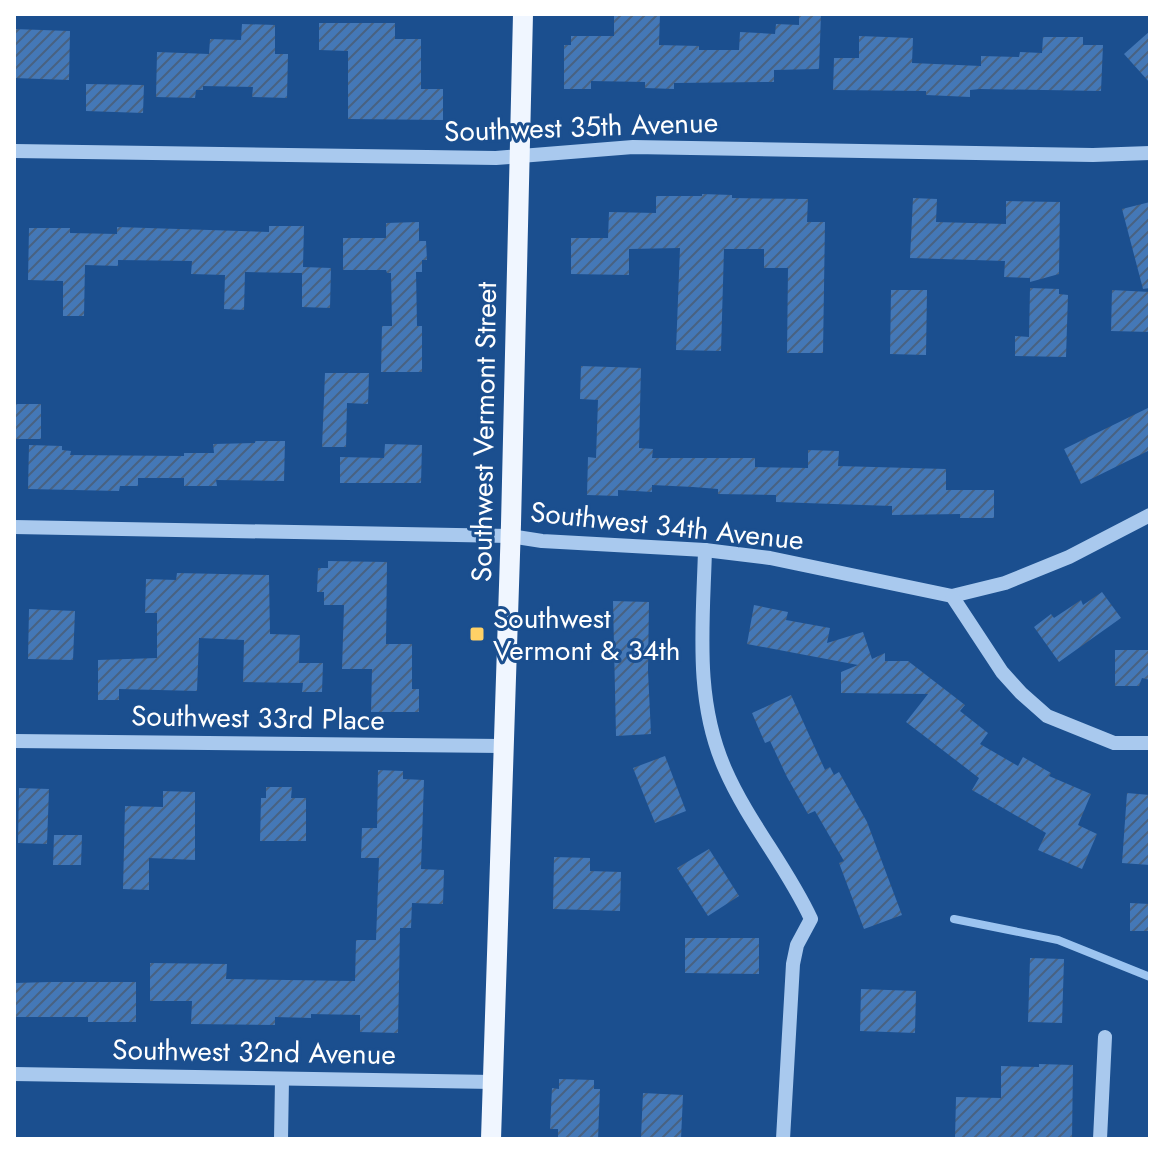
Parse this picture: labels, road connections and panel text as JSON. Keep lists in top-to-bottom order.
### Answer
{
  "streets": {
    "main road": ["Southwest Vermont Street"],
    "street": [
      "Southwest 35th Avenue",
      "Southwest 34th Avenue",
      "Southwest 33rd Place",
      "Southwest 32nd Avenue"
    ]
  },
  "crossings": [
    ["Southwest 35th Avenue", "Southwest Vermont Street"],
    ["Southwest Vermont Street", "Southwest 34th Avenue"],
    ["Southwest Vermont Street", "Southwest 33rd Place"],
    ["Southwest Vermont Street", "Southwest 32nd Avenue"]
  ],
  "places": {
    "transit": ["Southwest Vermont & 34th"]
  }
}
